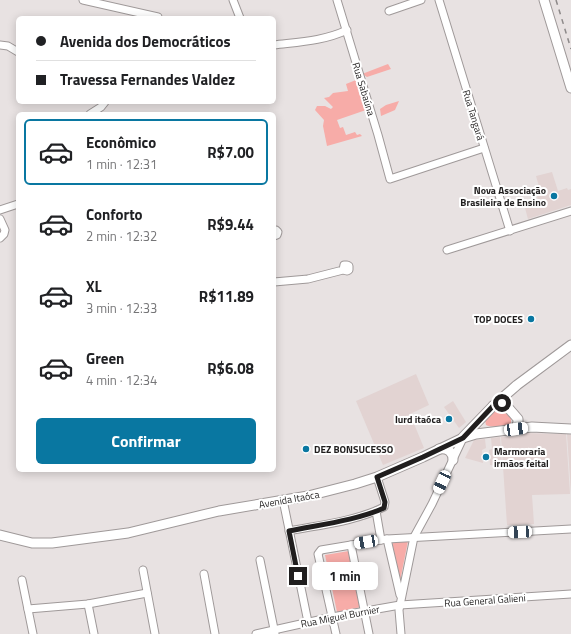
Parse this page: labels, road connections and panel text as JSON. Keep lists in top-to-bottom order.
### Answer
{
  "streets": {
    "main road": ["Avenida Itaóca"],
    "street": [
      "Rua Sabaúna",
      "Rua Tangará",
      "Rua General Galieni",
      "Rua Miguel Burnier"
    ]
  },
  "crossings": [
    ["Rua Sabaúna", "Rua Tangará"],
    ["Rua General Galieni", "Rua Miguel Burnier"]
  ],
  "places": [
    "Nova Associação Brasileira de Ensino",
    "TOP DOCES",
    "Iurd itaóca",
    "DEZ BONSUCESSO",
    "Marmoraria irmãos feital"
  ],
  "page": {
    "banner": ["Avenida dos Democráticos", "Travessa Fernandes Valdez"],
    "list": [
      {
        "name": "Econômico",
        "note": "1 min · 12:31",
        "value": "R$7.00"
      },
      {
        "name": "Conforto",
        "note": "2 min · 12:32",
        "value": "R$9.44"
      },
      {
        "name": "XL",
        "note": "3 min · 12:33",
        "value": "R$11.89"
      },
      {
        "name": "Green",
        "note": "4 min · 12:34",
        "value": "R$6.08"
      }
    ],
    "buttons": "Confirmar",
    "bubble": "1 min"
  }
}
